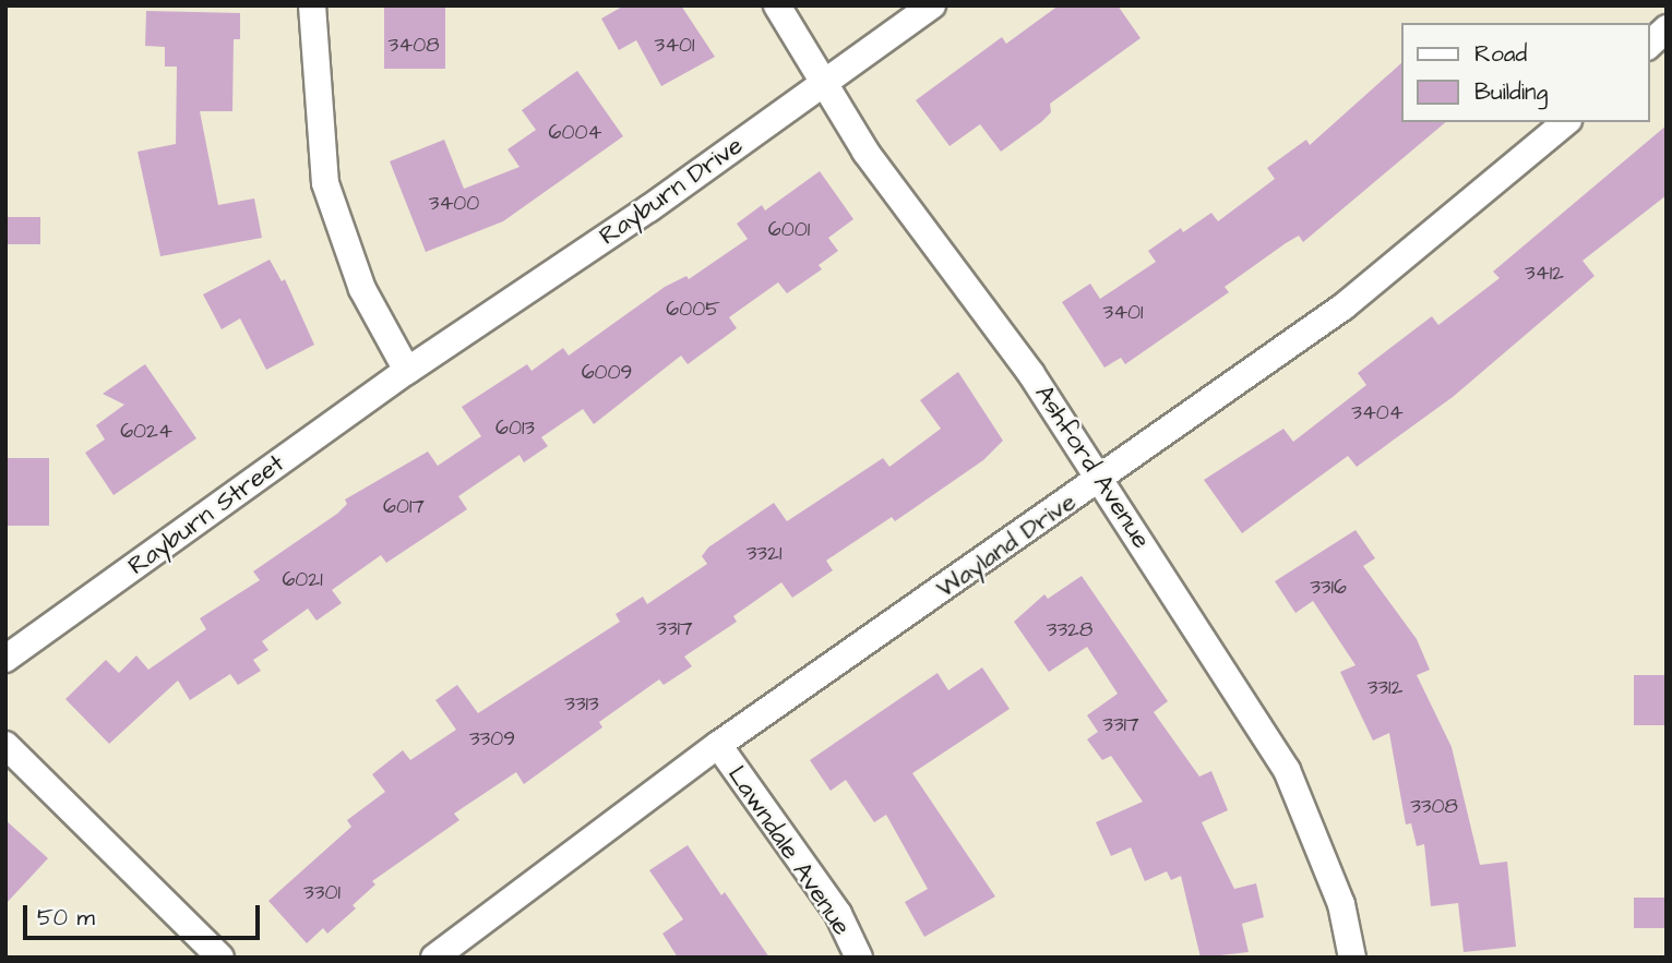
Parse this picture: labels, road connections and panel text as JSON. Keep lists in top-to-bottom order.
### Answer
{
  "streets": {
    "street": [
      "Rayburn Drive",
      "Ashford Avenue",
      "Rayburn Street",
      "Wayland Drive",
      "Lawndale Avenue"
    ]
  },
  "crossings": [
    ["Rayburn Drive", "Ashford Avenue"],
    ["Rayburn Drive", "Rayburn Street"],
    ["Ashford Avenue", "Wayland Drive"],
    ["Wayland Drive", "Lawndale Avenue"]
  ],
  "house_numbers": [
    "3408",
    "3401",
    "6004",
    "3400",
    "6001",
    "3412",
    "6005",
    "3401",
    "6009",
    "3404",
    "6013",
    "6024",
    "6017",
    "3321",
    "6021",
    "3316",
    "3317",
    "3328",
    "3312",
    "3313",
    "3317",
    "3309",
    "3308",
    "3301"
  ],
  "legend": ["Road", "Building"],
  "scale_bar": "50 m"
}
